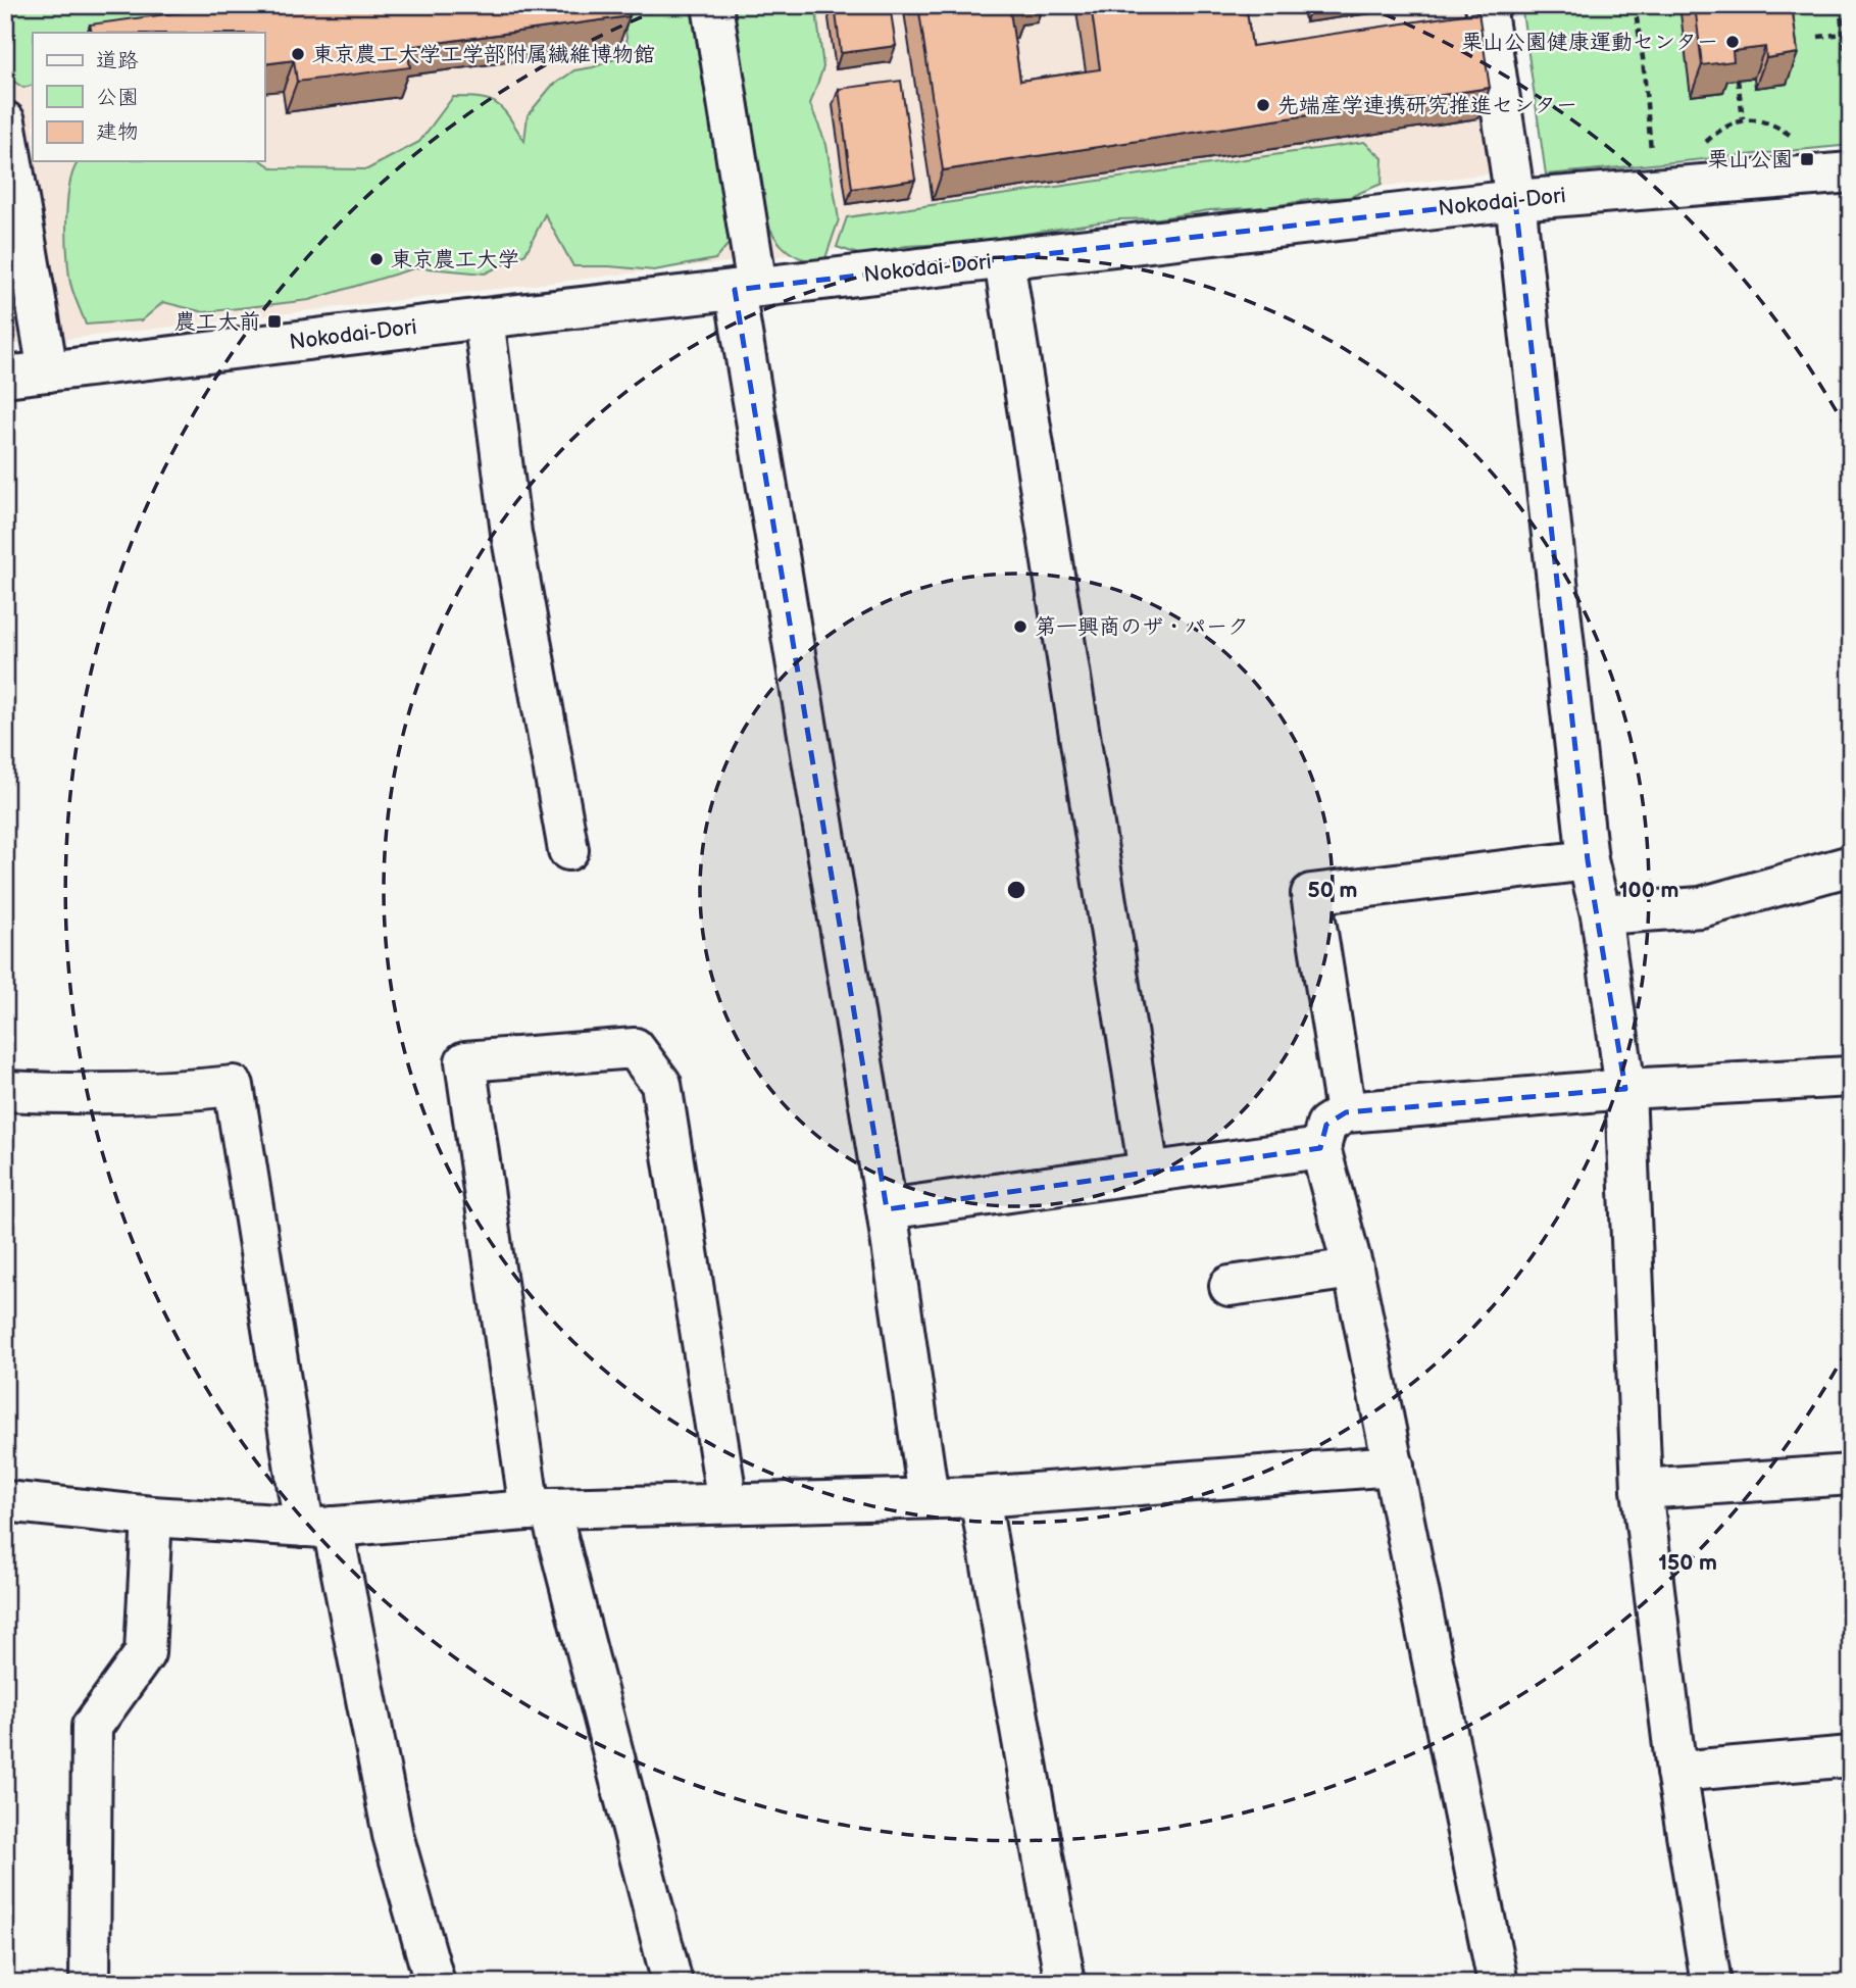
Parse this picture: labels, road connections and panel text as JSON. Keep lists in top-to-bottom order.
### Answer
{
  "streets": {
    "street": ["Nokodai-Dori"]
  },
  "places": {
    "other": [
      "栗山公園健康運動センター",
      "東京農工大学工学部附属繊維博物館",
      "先端産学連携研究推進センター",
      "東京農工大学",
      "第一興商のザ・パーク"
    ],
    "transit": ["栗山公園", "農工大前"]
  },
  "legend": ["道路", "公園", "建物"],
  "rings": ["50 m", "100 m", "150 m"]
}
